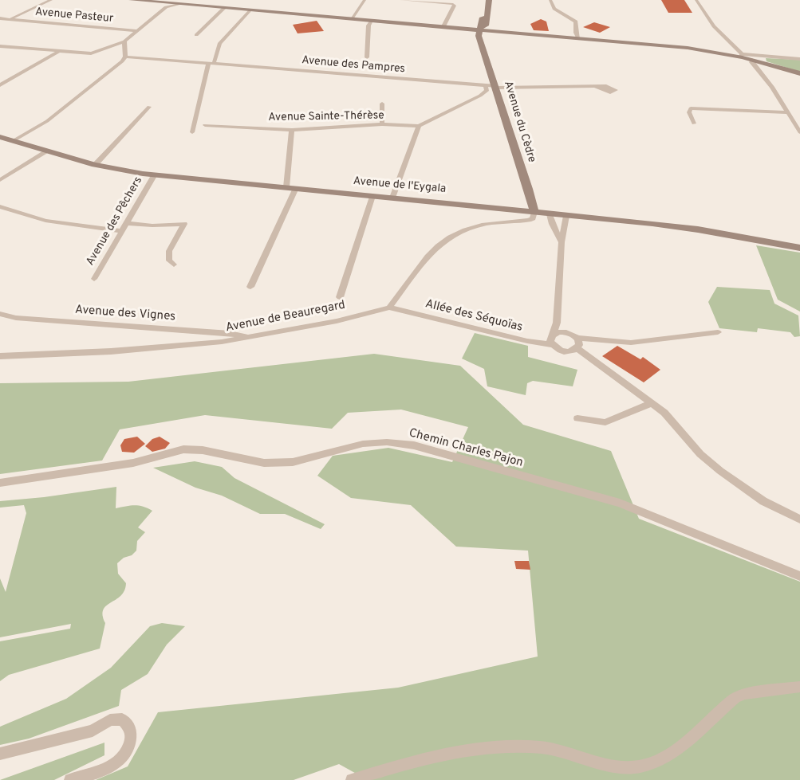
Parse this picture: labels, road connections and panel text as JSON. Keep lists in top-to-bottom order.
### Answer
{
  "streets": {
    "street": [
      "Avenue Pasteur",
      "Avenue des Pampres",
      "Avenue Sainte-Thérèse",
      "Avenue du Cèdre",
      "Avenue de l'Eygala",
      "Avenue des Pêchers",
      "Avenue des Vignes",
      "Allée des Séquoïas",
      "Avenue de Beauregard",
      "Chemin Charles Pajon"
    ]
  },
  "crossings": [
    ["Avenue des Pampres", "Avenue du Cèdre"],
    ["Avenue du Cèdre", "Avenue de l'Eygala"],
    ["Avenue de l'Eygala", "Avenue des Pêchers"],
    ["Avenue des Vignes", "Avenue de Beauregard"],
    ["Allée des Séquoïas", "Avenue de Beauregard"]
  ]
}
